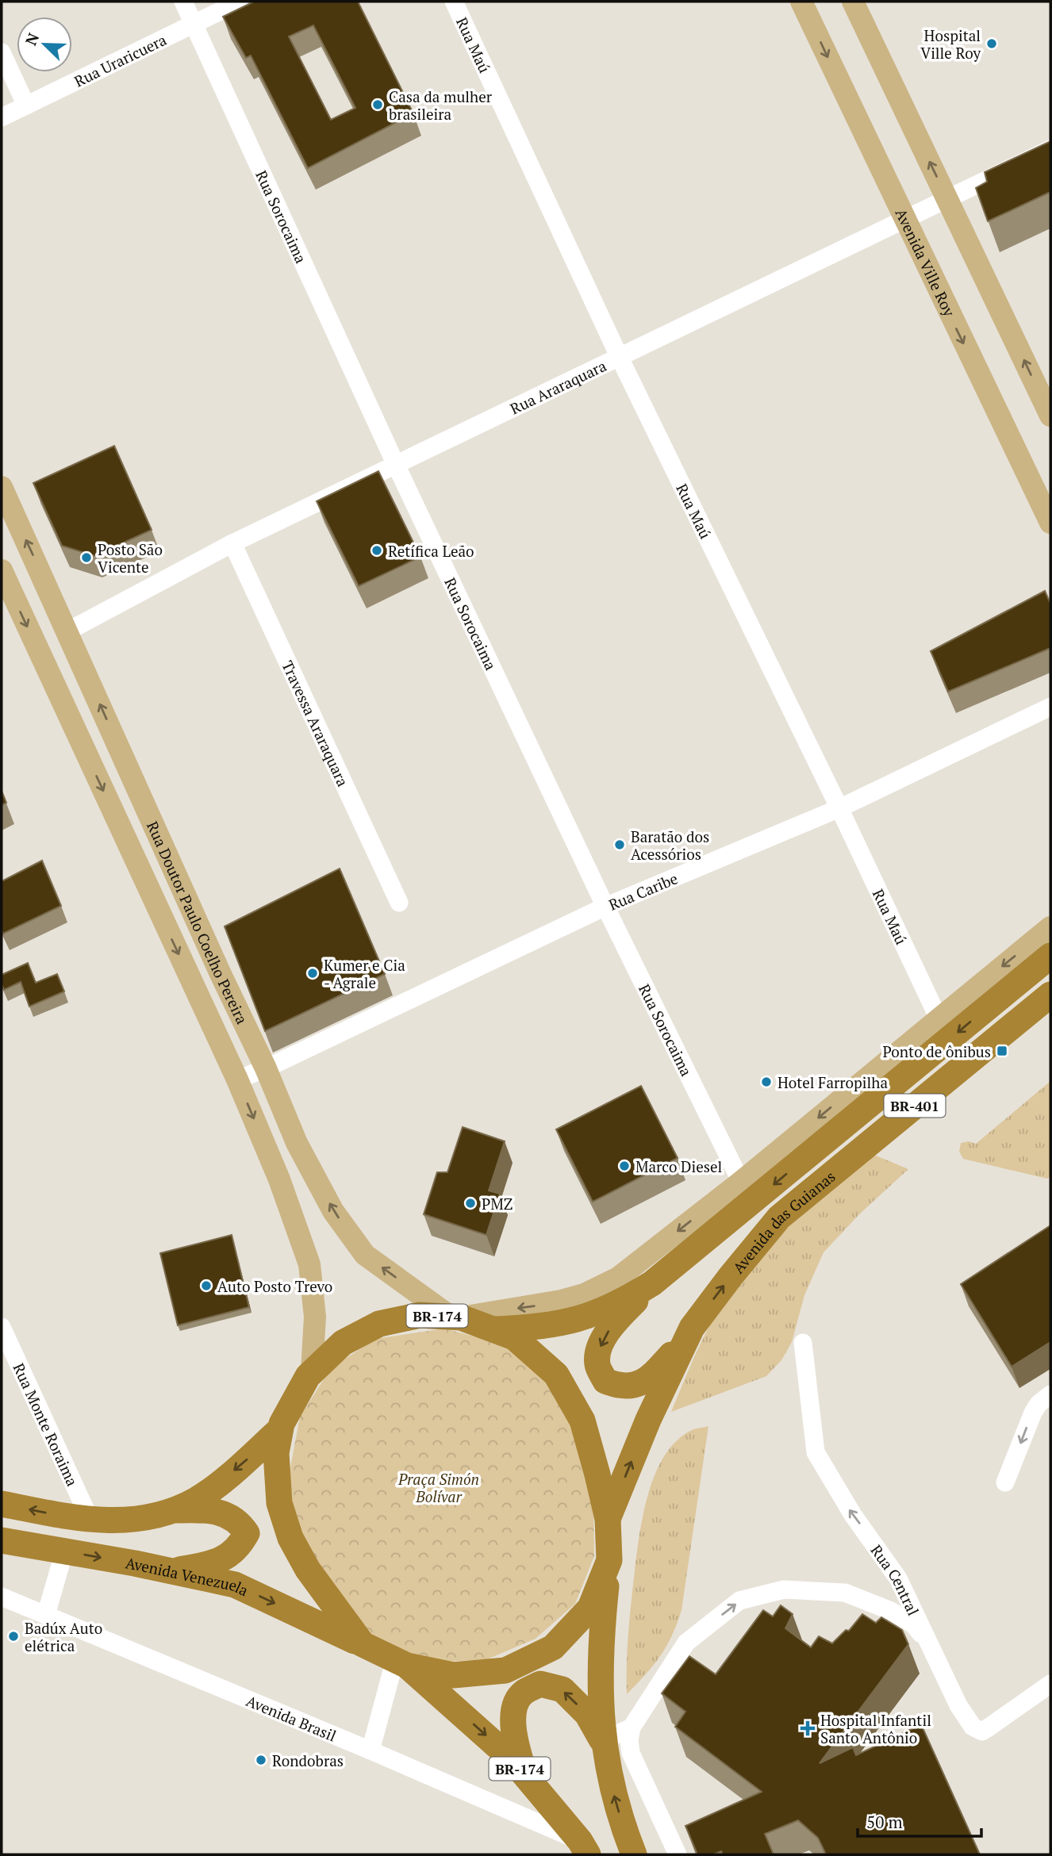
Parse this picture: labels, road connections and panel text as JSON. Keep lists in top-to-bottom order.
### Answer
{
  "streets": {
    "highway": [
      "BR-401",
      "Avenida das Guianas",
      "BR-174",
      "Avenida Venezuela",
      "Avenida Brasil"
    ],
    "main road": ["Avenida Ville Roy", "Rua Doutor Paulo Coelho Pereira"],
    "street": [
      "Rua Maú",
      "Rua Uraricuera",
      "Rua Sorocaima",
      "Rua Araraquara",
      "Travessa Araraquara",
      "Rua Caribe",
      "Rua Monte Roraima",
      "Rua Central"
    ]
  },
  "crossings": [
    ["Rua Maú", "Rua Araraquara"],
    ["Rua Maú", "Rua Caribe"],
    ["Rua Uraricuera", "Rua Sorocaima"],
    ["Rua Sorocaima", "Rua Araraquara"],
    ["Rua Sorocaima", "Rua Caribe"],
    ["Avenida Ville Roy", "Rua Araraquara"],
    ["Rua Araraquara", "Travessa Araraquara"],
    ["Rua Araraquara", "Rua Doutor Paulo Coelho Pereira"],
    ["Rua Caribe", "Rua Doutor Paulo Coelho Pereira"],
    ["Rua Doutor Paulo Coelho Pereira", "BR-174"],
    ["Avenida das Guianas", "BR-174"],
    ["BR-174", "Rua Monte Roraima"],
    ["BR-174", "Avenida Venezuela"],
    ["BR-174", "Avenida Brasil"]
  ],
  "one_way": ["Rua Central"],
  "parks": ["Praça Simón Bolívar"],
  "places": {
    "other": [
      "Hospital Ville Roy",
      "Casa da mulher brasileira",
      "Retífica Leão",
      "Posto São Vicente",
      "Baratão dos Acessórios",
      "Kumer e Cia - Agrale",
      "Hotel Farropilha",
      "Marco Diesel",
      "PMZ",
      "Auto Posto Trevo",
      "Badúx Auto elétrica",
      "Rondobras"
    ],
    "transit": ["Ponto de ônibus"],
    "health": ["Hospital Infantil Santo Antônio"]
  },
  "scale_bar": "50 m",
  "north": "top left"
}
